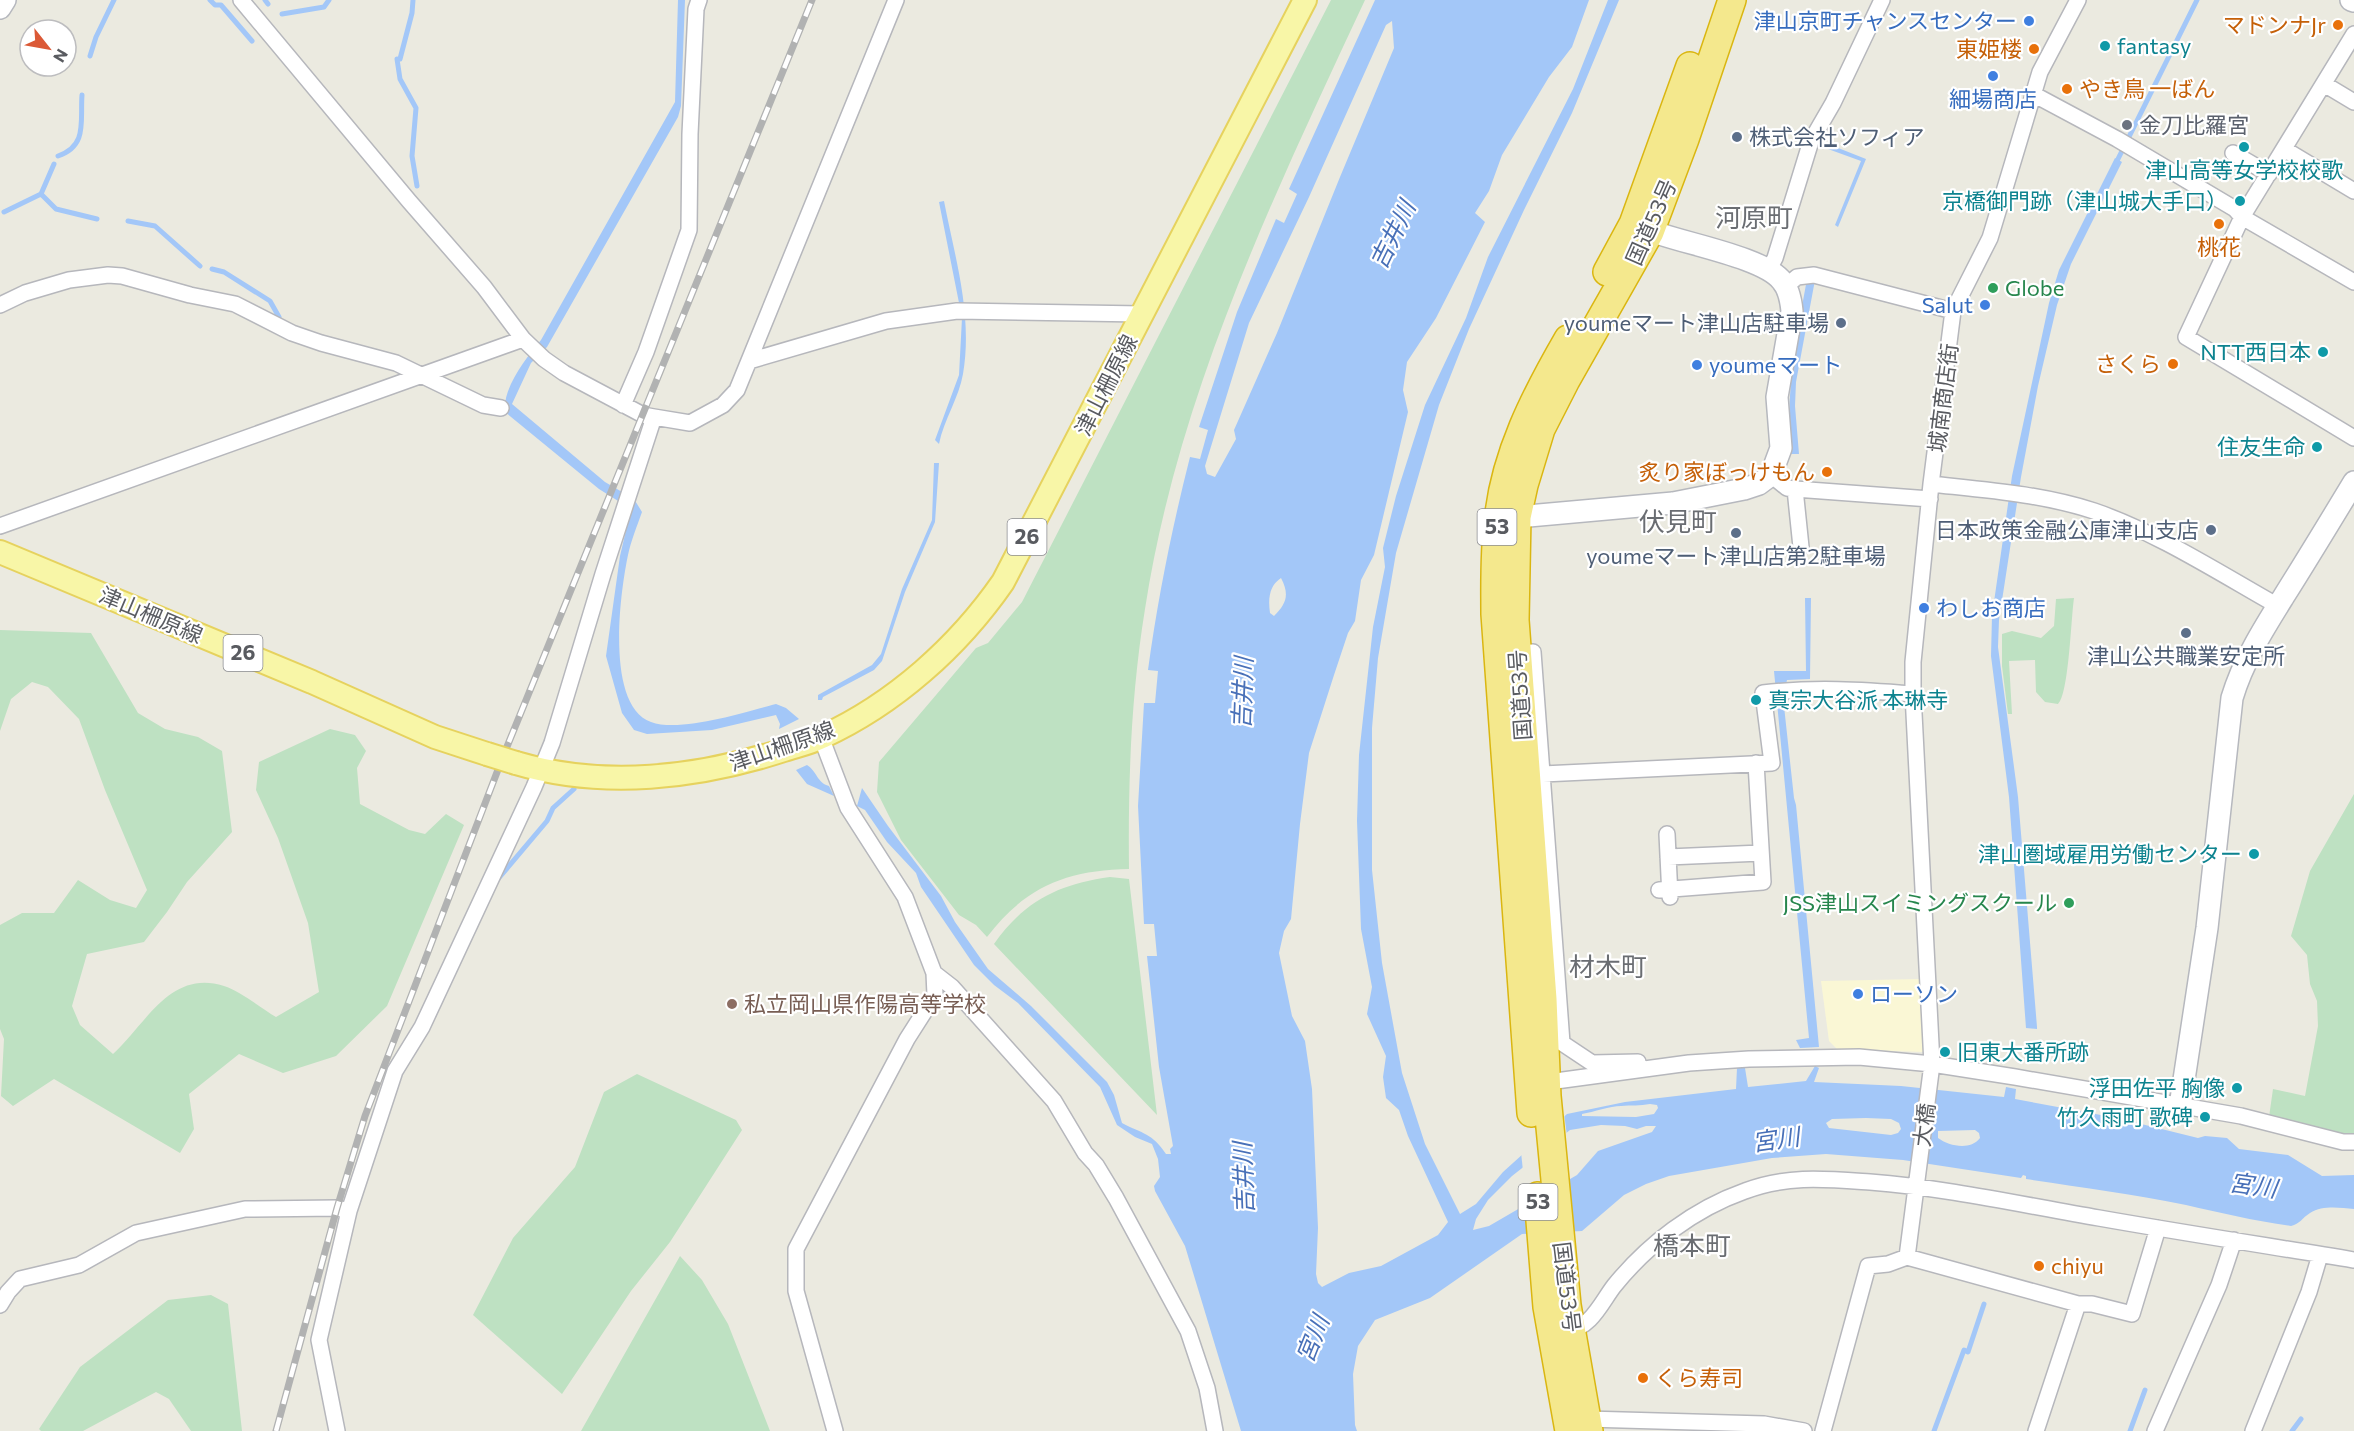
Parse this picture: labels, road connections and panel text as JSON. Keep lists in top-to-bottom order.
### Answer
{
  "streets": {
    "highway": ["国道53号", "53"],
    "main road": ["津山柵原線", "26"],
    "street": ["城南商店街", "大橋"]
  },
  "crossings": [
    ["城南商店街", "大橋"]
  ],
  "districts": [
    "河原町",
    "伏見町",
    "材木町",
    "橋本町"
  ],
  "water": ["吉井川", "宮川"],
  "places": [
    "津山京町チャンスセンター",
    "マドンナJr",
    "fantasy",
    "東姫楼",
    "細場商店",
    "やき鳥 一ばん",
    "金刀比羅宮",
    "株式会社ソフィア",
    "津山高等女学校校歌",
    "京橋御門跡（津山城大手口）",
    "桃花",
    "Globe",
    "Salut",
    "youmeマート津山店駐車場",
    "NTT西日本",
    "さくら",
    "youmeマート",
    "住友生命",
    "炙り家ぼっけもん",
    "日本政策金融公庫津山支店",
    "youmeマート津山店第2駐車場",
    "わしお商店",
    "津山公共職業安定所",
    "真宗大谷派 本琳寺",
    "津山圏域雇用労働センター",
    "JSS津山スイミングスクール",
    "ローソン",
    "私立岡山県作陽高等学校",
    "旧東大番所跡",
    "浮田佐平 胸像",
    "竹久雨町 歌碑",
    "chiyu",
    "くら寿司"
  ],
  "north": "bottom right"
}
